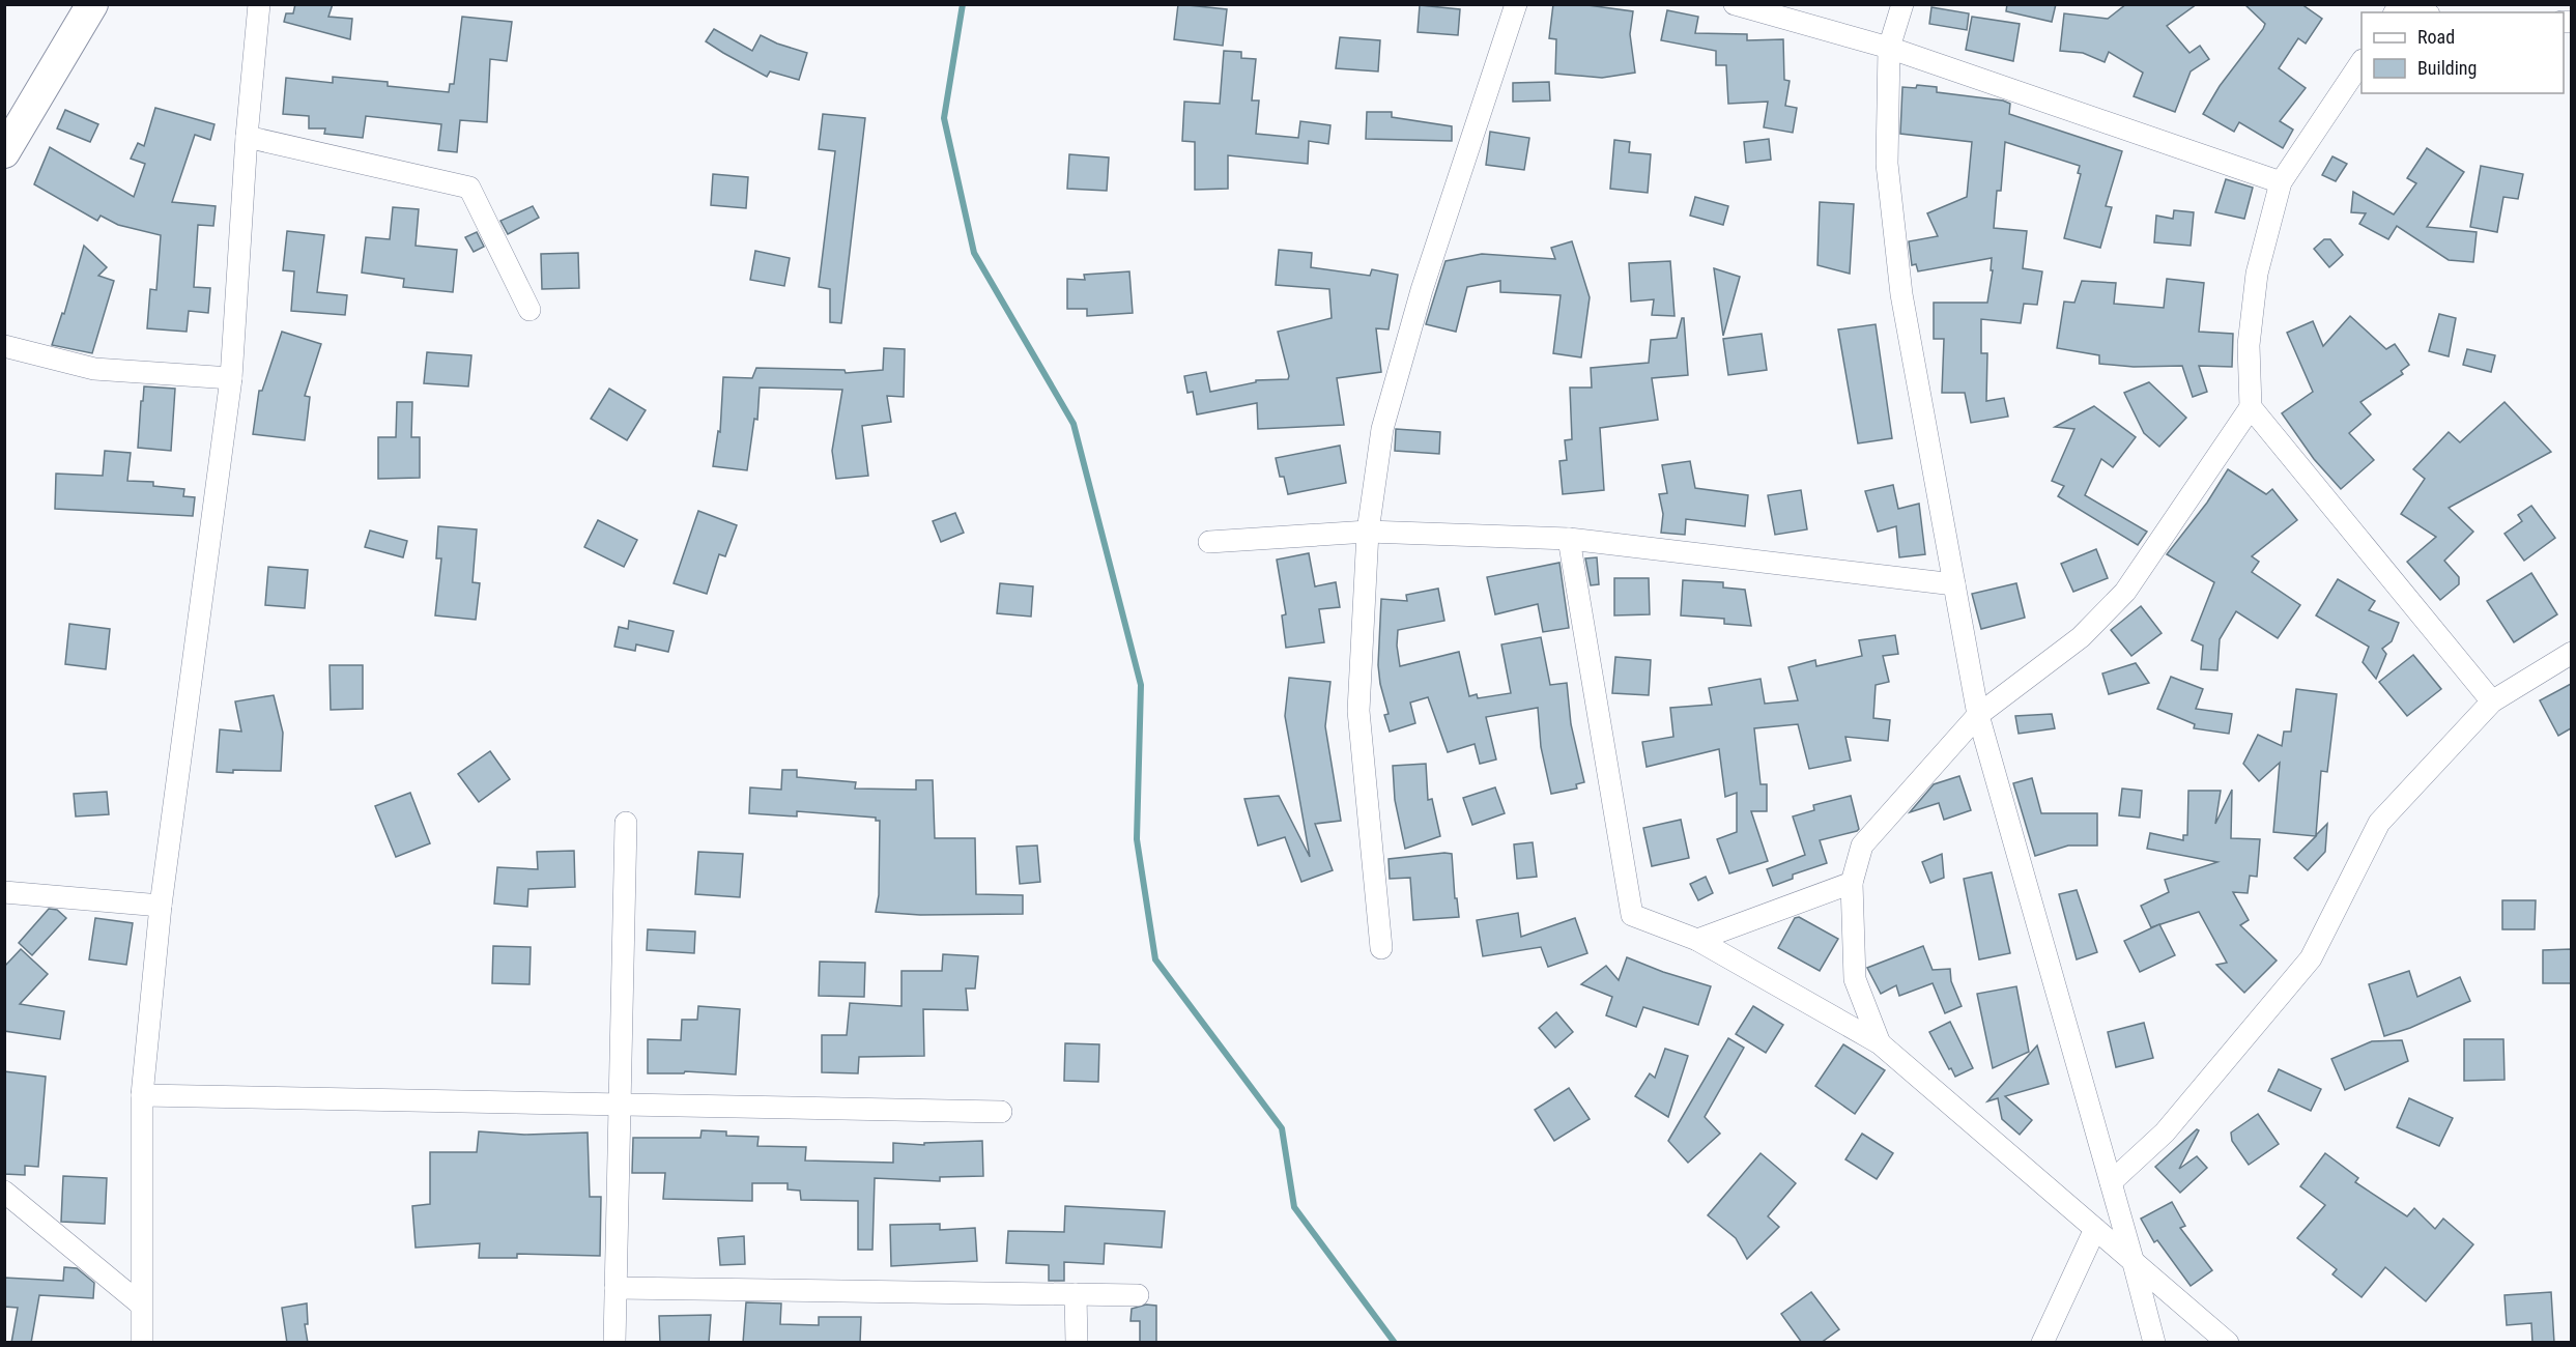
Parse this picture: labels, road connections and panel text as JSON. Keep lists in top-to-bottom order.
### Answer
{
  "legend": ["Road", "Building"]
}
